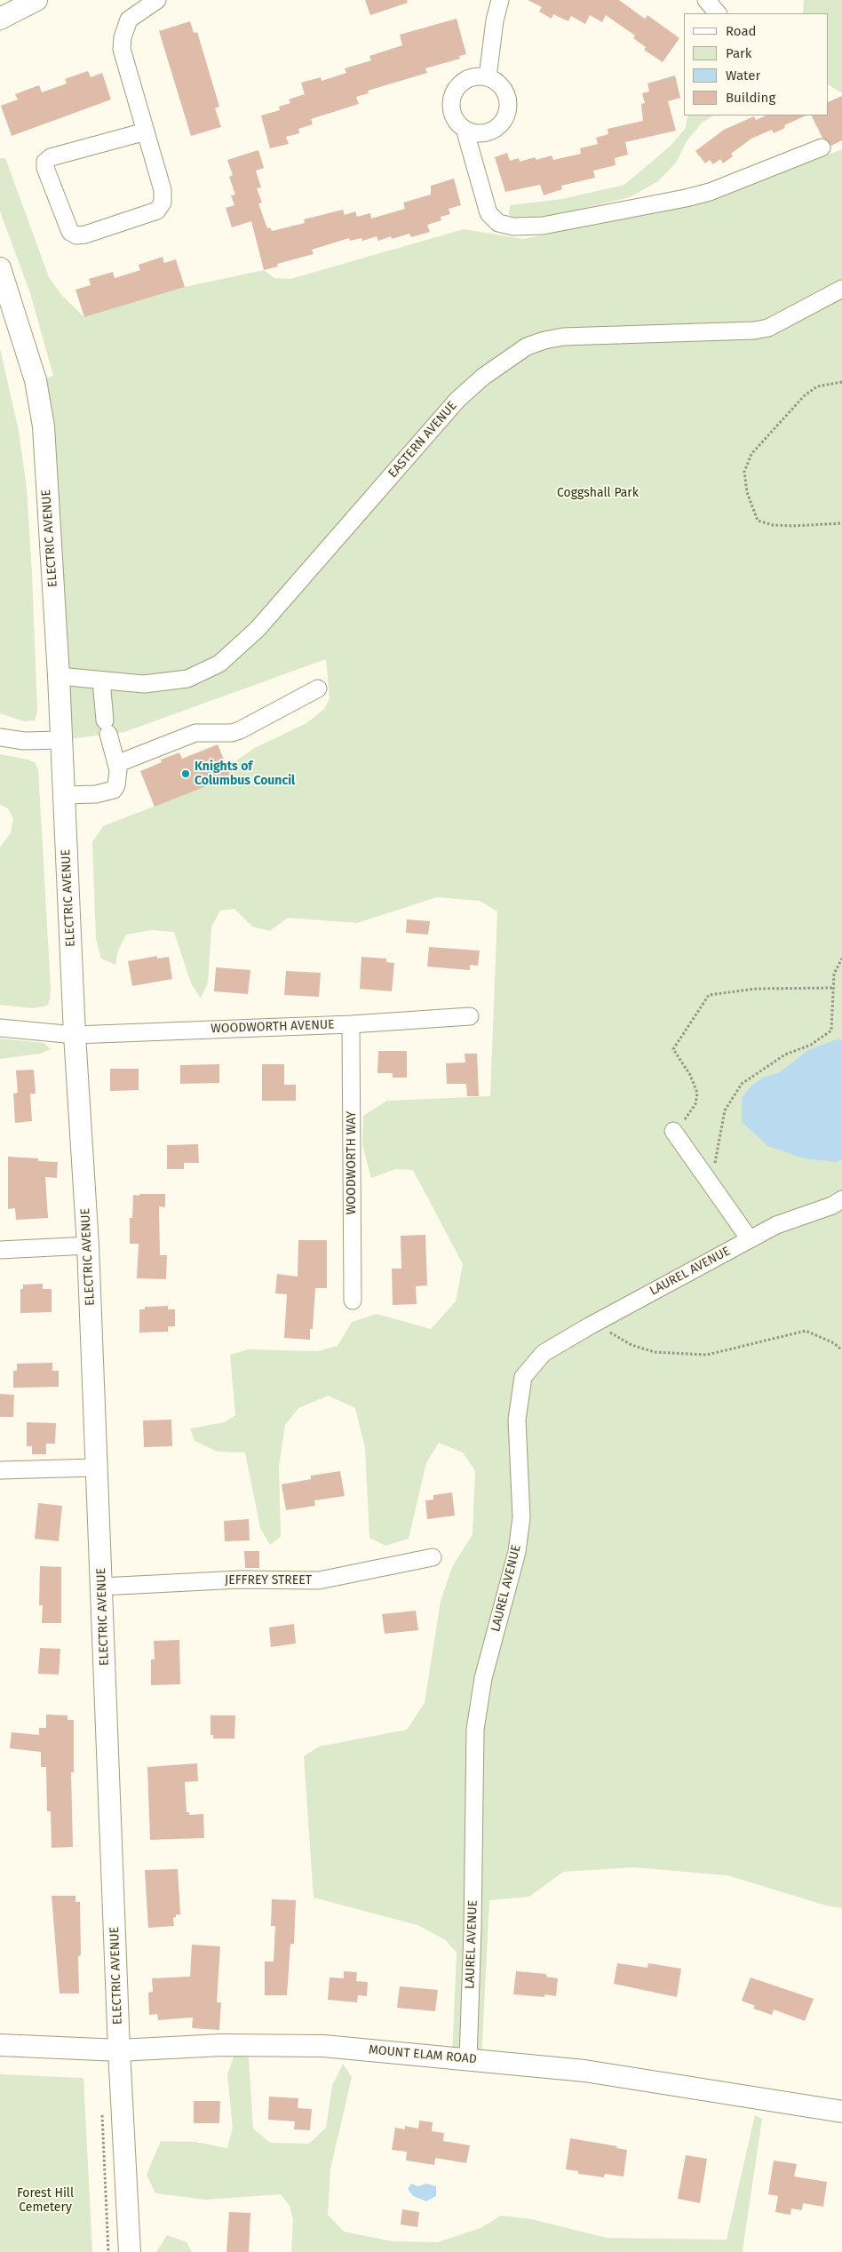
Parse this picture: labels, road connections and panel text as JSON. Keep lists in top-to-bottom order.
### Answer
{
  "streets": {
    "main road": ["ELECTRIC AVENUE", "MOUNT ELAM ROAD"],
    "street": [
      "EASTERN AVENUE",
      "WOODWORTH AVENUE",
      "WOODWORTH WAY",
      "LAUREL AVENUE",
      "JEFFREY STREET"
    ]
  },
  "crossings": [
    ["EASTERN AVENUE", "ELECTRIC AVENUE"],
    ["ELECTRIC AVENUE", "WOODWORTH AVENUE"],
    ["ELECTRIC AVENUE", "JEFFREY STREET"],
    ["ELECTRIC AVENUE", "MOUNT ELAM ROAD"],
    ["WOODWORTH AVENUE", "WOODWORTH WAY"],
    ["LAUREL AVENUE", "MOUNT ELAM ROAD"]
  ],
  "parks": ["Coggshall Park", "Forest Hill Cemetery"],
  "places": ["Knights of Columbus Council"],
  "legend": [
    "Road",
    "Park",
    "Water",
    "Building"
  ]
}
